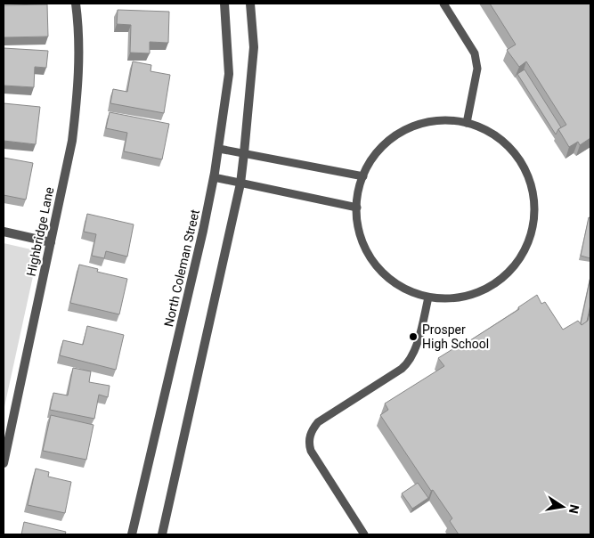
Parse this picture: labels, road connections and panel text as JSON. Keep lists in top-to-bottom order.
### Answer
{
  "streets": {
    "street": ["Highbridge Lane", "North Coleman Street"]
  },
  "places": ["Prosper High School"],
  "north": "right"
}
